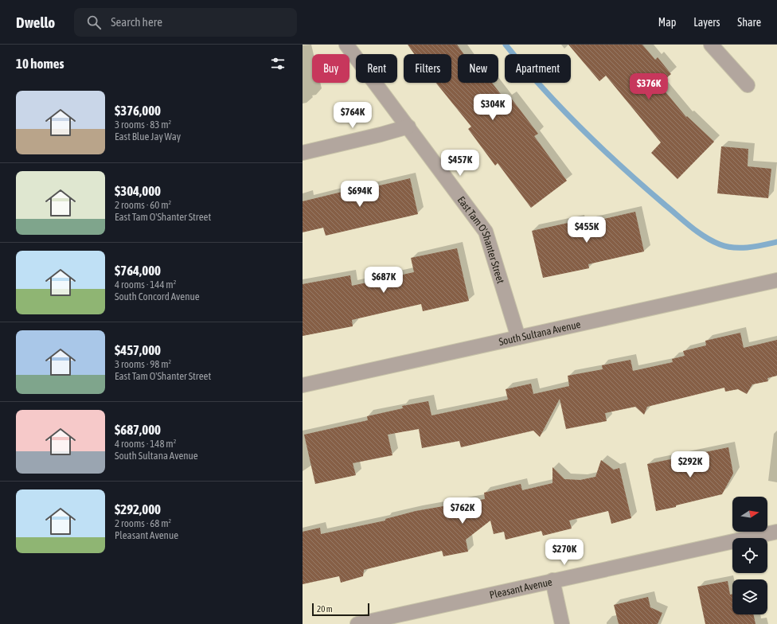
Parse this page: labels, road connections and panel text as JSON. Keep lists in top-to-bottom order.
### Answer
{
  "streets": {
    "street": ["East Tam O'Shanter Street", "South Sultana Avenue", "Pleasant Avenue"]
  },
  "crossings": [
    ["East Tam O'Shanter Street", "South Sultana Avenue"]
  ],
  "scale_bar": "20 m",
  "north": "right",
  "page": {
    "header": "Dwello",
    "search": "Search here",
    "nav": ["Map", "Layers", "Share"],
    "heading": "10 homes",
    "chip": [
      "Buy",
      "Rent",
      "Filters",
      "New",
      "Apartment"
    ],
    "price": [
      "$376K",
      "$304K",
      "$764K",
      "$457K",
      "$694K",
      "$455K",
      "$687K",
      "$292K",
      "$762K",
      "$270K"
    ],
    "list": [
      {
        "name": "$376,000",
        "note": "3 rooms · 83 m² · East Blue Jay Way"
      },
      {
        "name": "$304,000",
        "note": "2 rooms · 60 m² · East Tam O'Shanter Street"
      },
      {
        "name": "$764,000",
        "note": "4 rooms · 144 m² · South Concord Avenue"
      },
      {
        "name": "$457,000",
        "note": "3 rooms · 98 m² · East Tam O'Shanter Street"
      },
      {
        "name": "$687,000",
        "note": "4 rooms · 148 m² · South Sultana Avenue"
      },
      {
        "name": "$292,000",
        "note": "2 rooms · 68 m² · Pleasant Avenue"
      }
    ],
    "scale": "20 m"
  }
}
